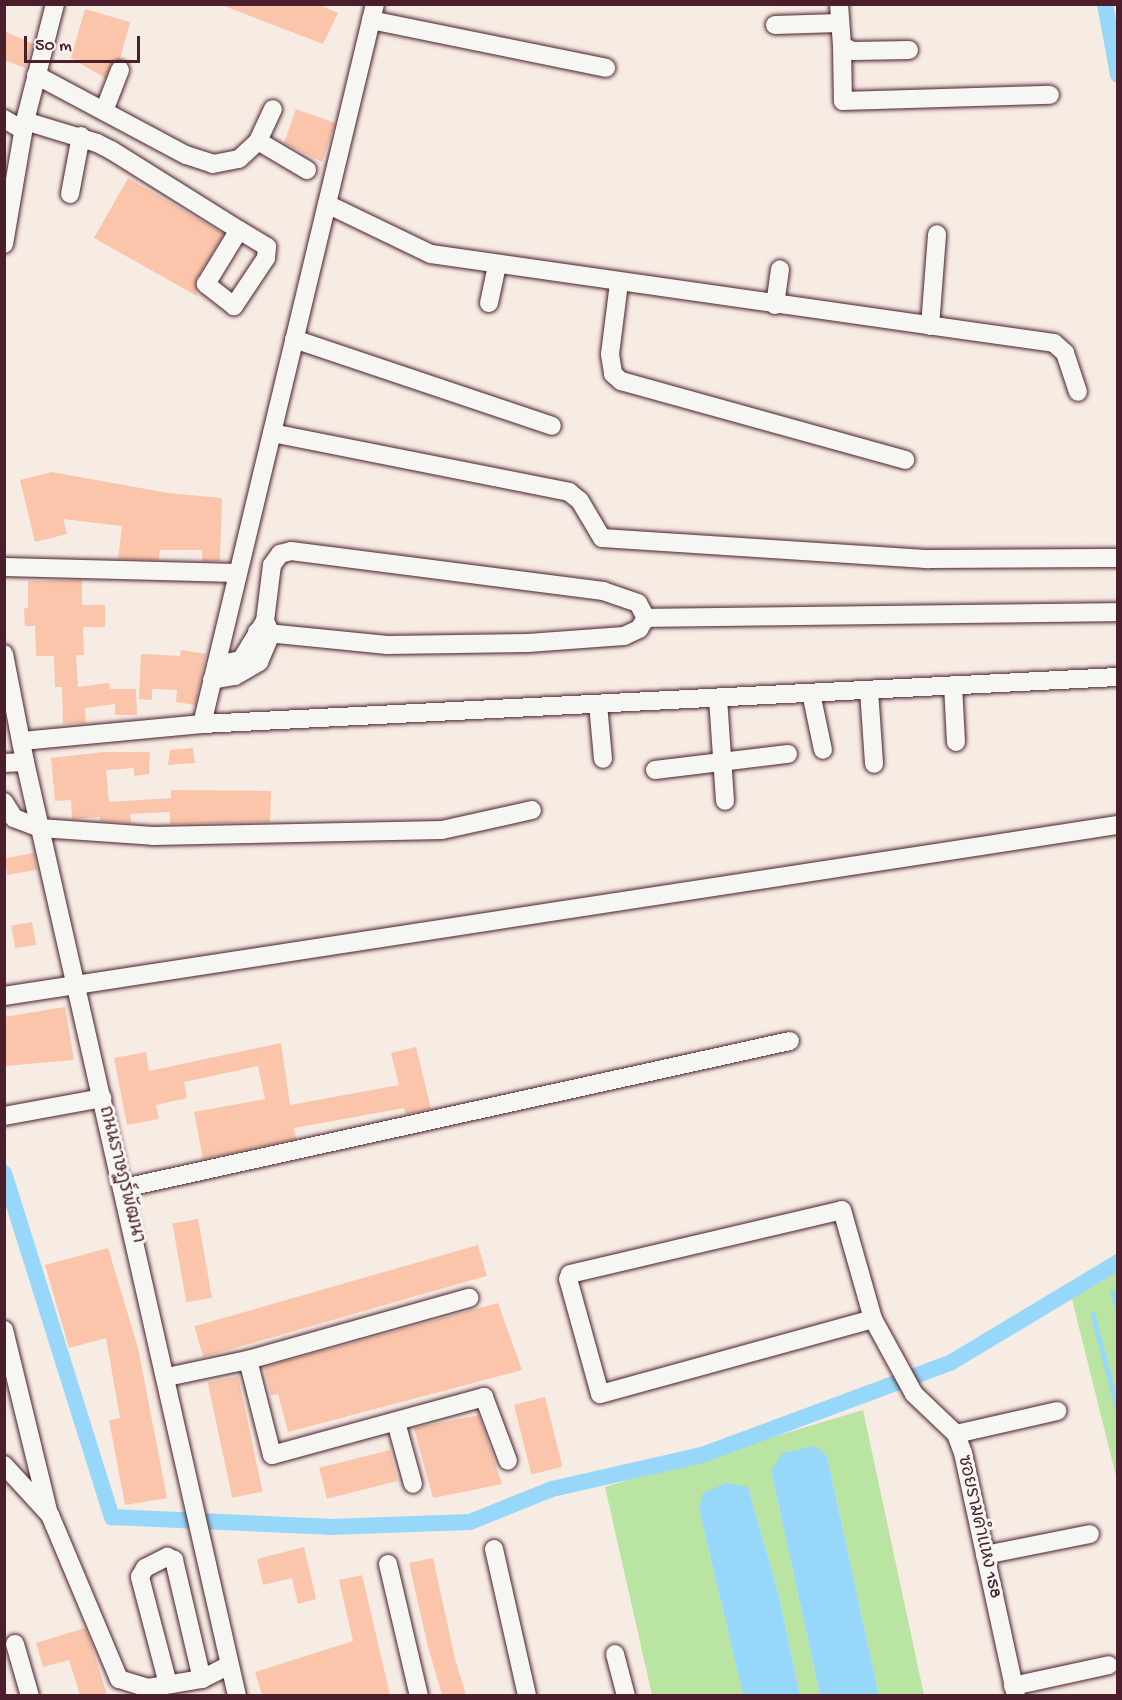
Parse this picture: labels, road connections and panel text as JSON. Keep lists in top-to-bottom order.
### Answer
{
  "streets": {
    "street": ["ถนนราษฏร์พัฒนา", "ซอยรามคำแหง 158"]
  },
  "scale_bar": "50 m"
}
